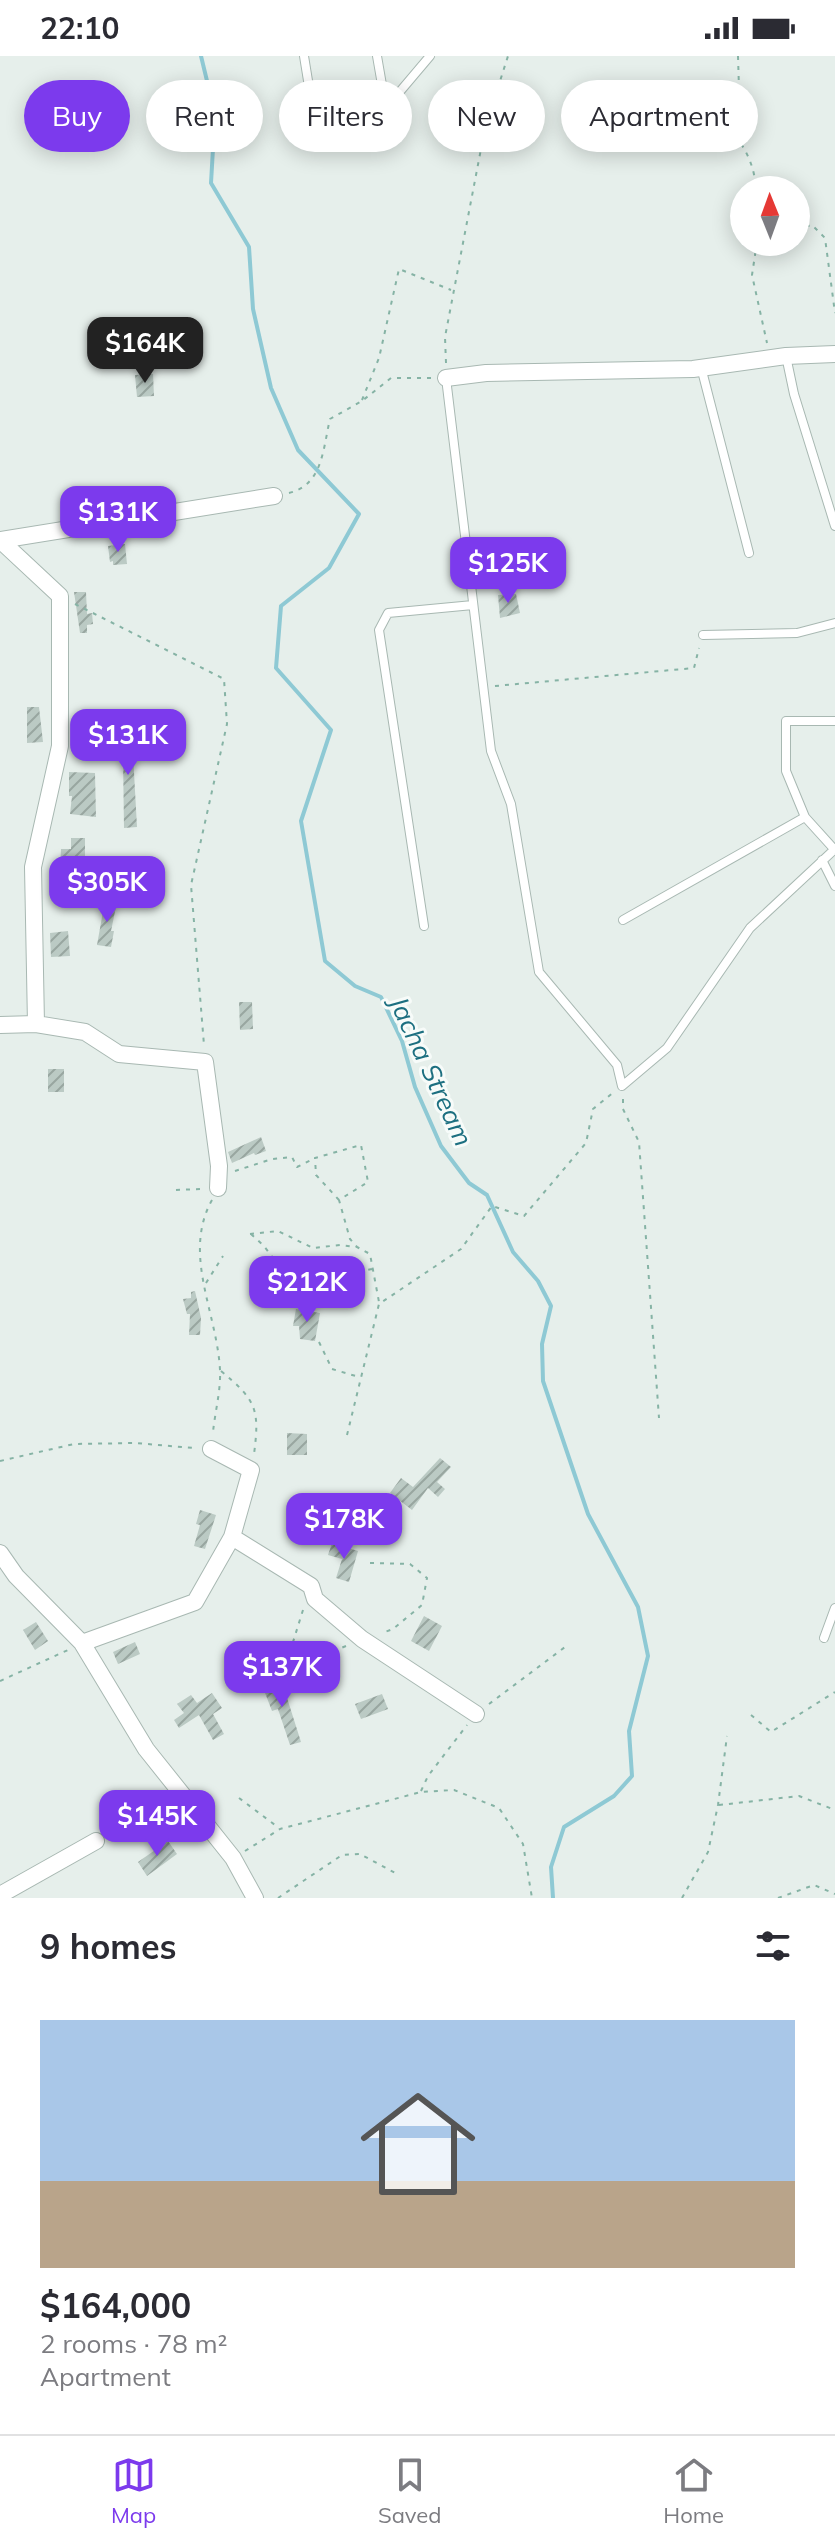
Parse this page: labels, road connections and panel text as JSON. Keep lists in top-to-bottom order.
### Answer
{
  "water": ["Jacha Stream"],
  "north": "top",
  "page": {
    "status": "22:10",
    "chip": [
      "Buy",
      "Rent",
      "Filters",
      "New",
      "Apartment"
    ],
    "price": [
      "$164K",
      "$131K",
      "$125K",
      "$131K",
      "$305K",
      "$212K",
      "$178K",
      "$137K",
      "$145K"
    ],
    "heading": "9 homes",
    "list": [
      {
        "name": "$164,000",
        "note": "2 rooms · 78 m² · Apartment"
      }
    ],
    "tabs": ["Map", "Saved", "Home"]
  }
}
